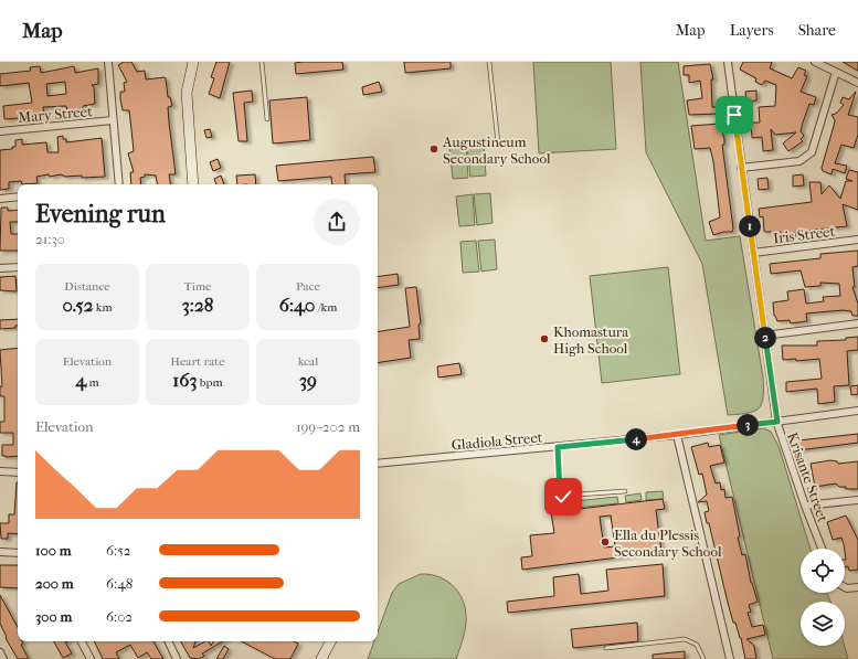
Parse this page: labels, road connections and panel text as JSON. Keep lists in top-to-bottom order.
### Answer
{
  "streets": {
    "street": [
      "Mary Street",
      "Iris Street",
      "Gladiola Street",
      "Krisante Street"
    ]
  },
  "crossings": [
    ["Iris Street", "Krisante Street"],
    ["Gladiola Street", "Krisante Street"]
  ],
  "places": ["Augustineum Secondary School", "Khomastura High School", "Ella du Plessis Secondary School"],
  "page": {
    "header": "Map",
    "nav": ["Map", "Layers", "Share"],
    "heading": ["Evening run", "21:30"],
    "pins": [
      "1",
      "2",
      "3",
      "4"
    ],
    "stats": [
      ["Distance", "0.52 km"],
      ["Time", "3:28"],
      ["Pace", "6:40 /km"],
      ["Elevation", "4 m"],
      ["Heart rate", "163 bpm"],
      ["kcal", "39"]
    ],
    "chart": ["Elevation", "199–202 m"],
    "list": [
      {
        "name": "100 m",
        "note": "6:52"
      },
      {
        "name": "200 m",
        "note": "6:48"
      },
      {
        "name": "300 m",
        "note": "6:02"
      }
    ]
  }
}
